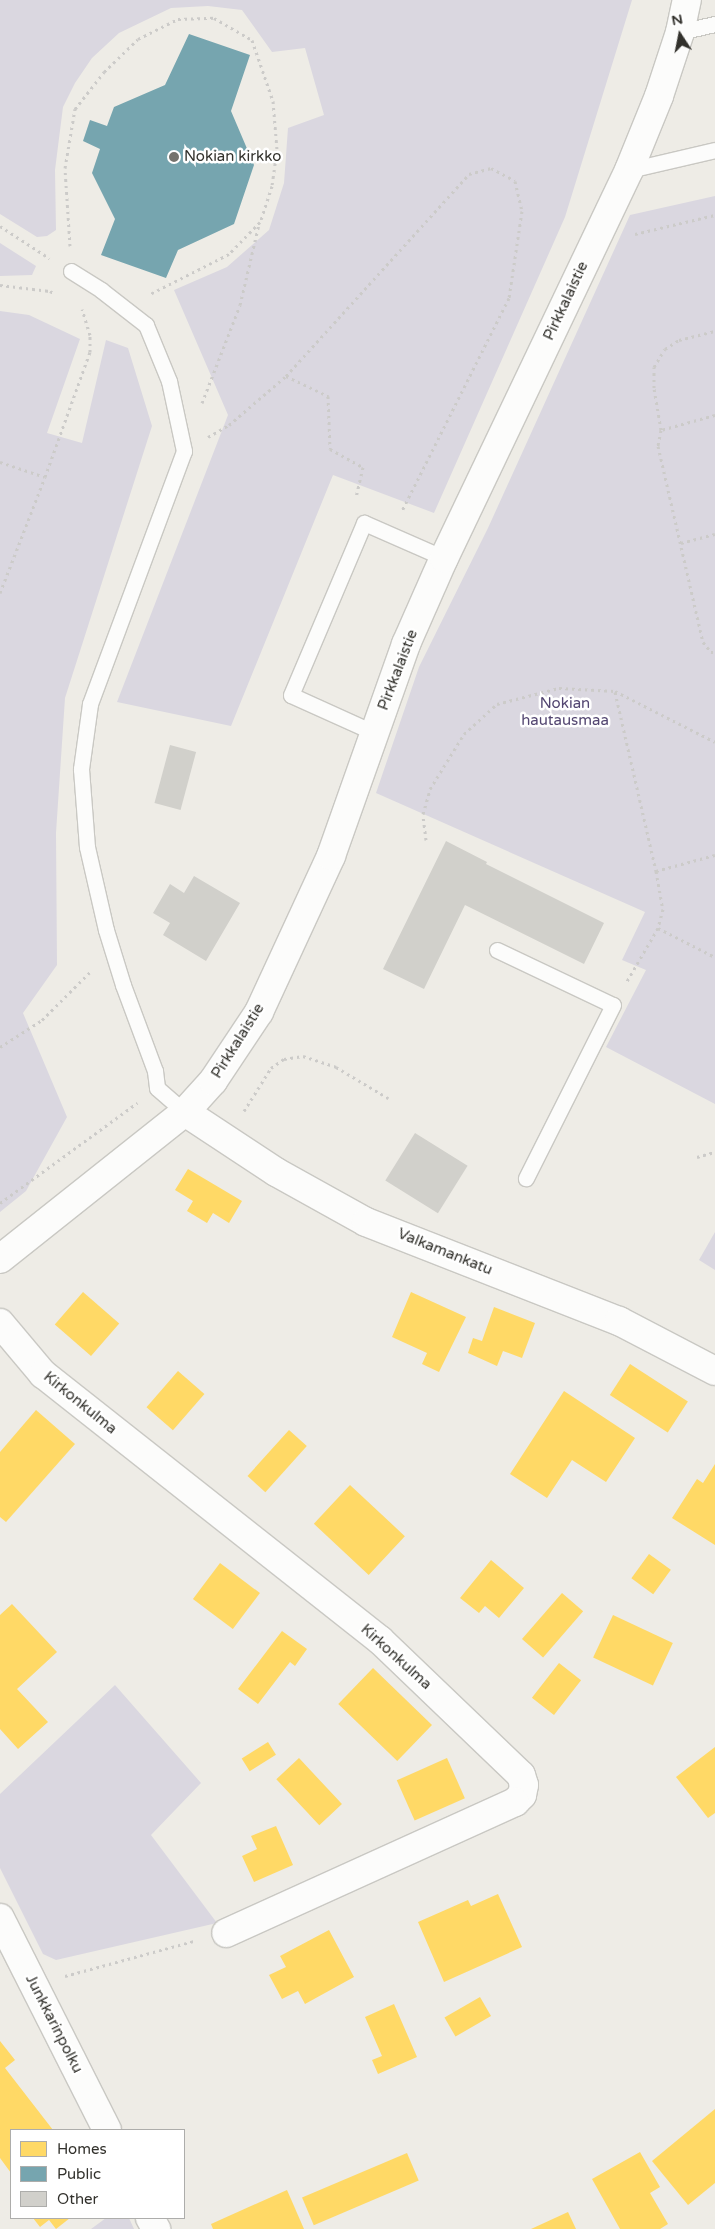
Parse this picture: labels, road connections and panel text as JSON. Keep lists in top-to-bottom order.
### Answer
{
  "streets": {
    "street": [
      "Pirkkalaistie",
      "Valkamankatu",
      "Kirkonkulma",
      "Junkkarinpolku"
    ]
  },
  "crossings": [
    ["Pirkkalaistie", "Valkamankatu"]
  ],
  "parks": ["Nokian hautausmaa"],
  "places": ["Nokian kirkko"],
  "legend": ["Homes", "Public", "Other"],
  "north": "top"
}
